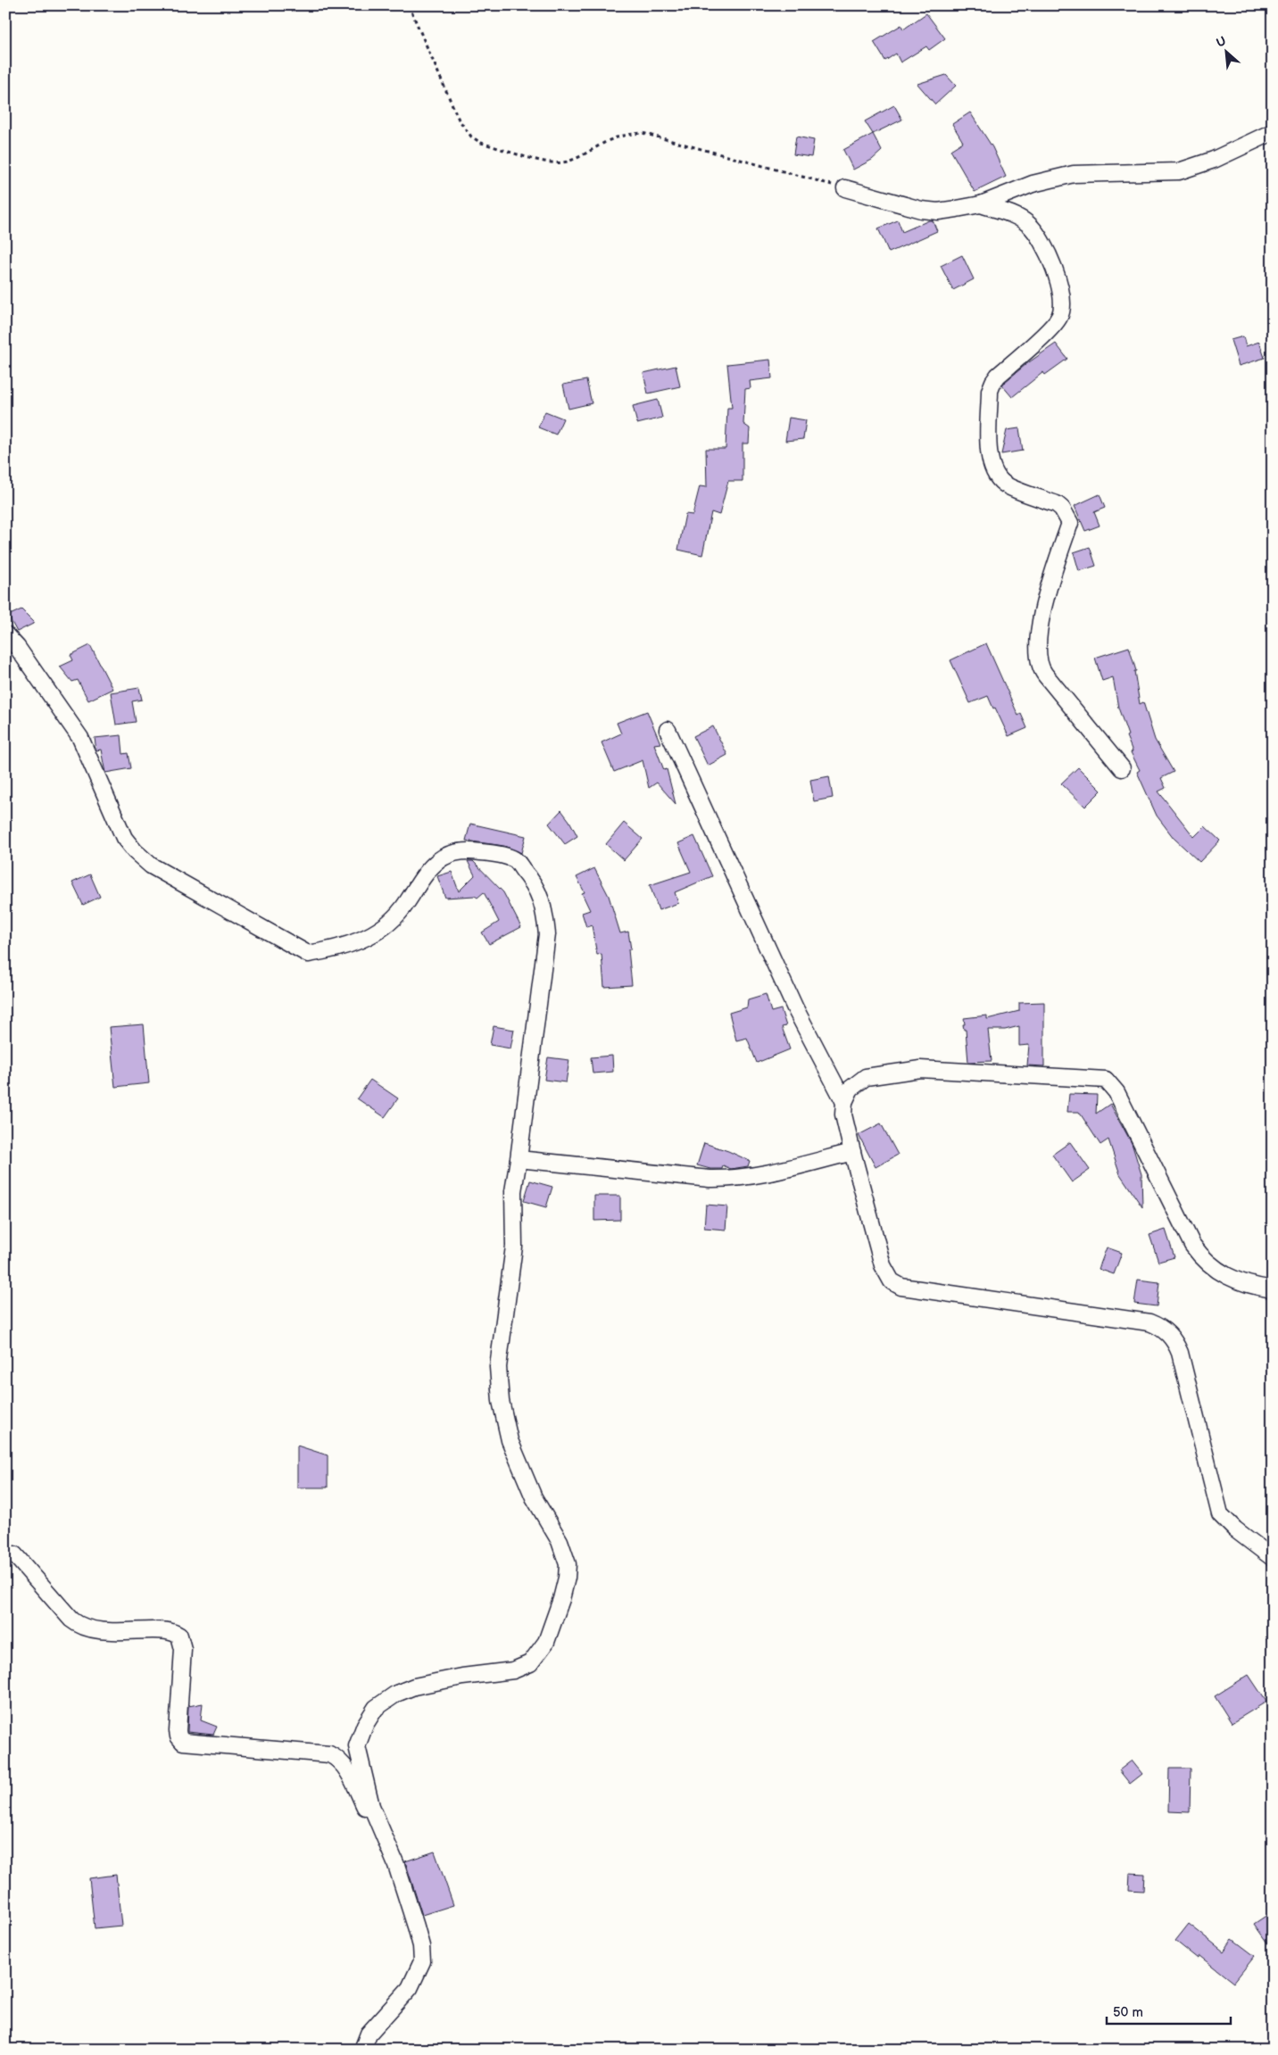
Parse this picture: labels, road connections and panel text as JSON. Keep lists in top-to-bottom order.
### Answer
{
  "scale_bar": "50 m",
  "north": "top left"
}
